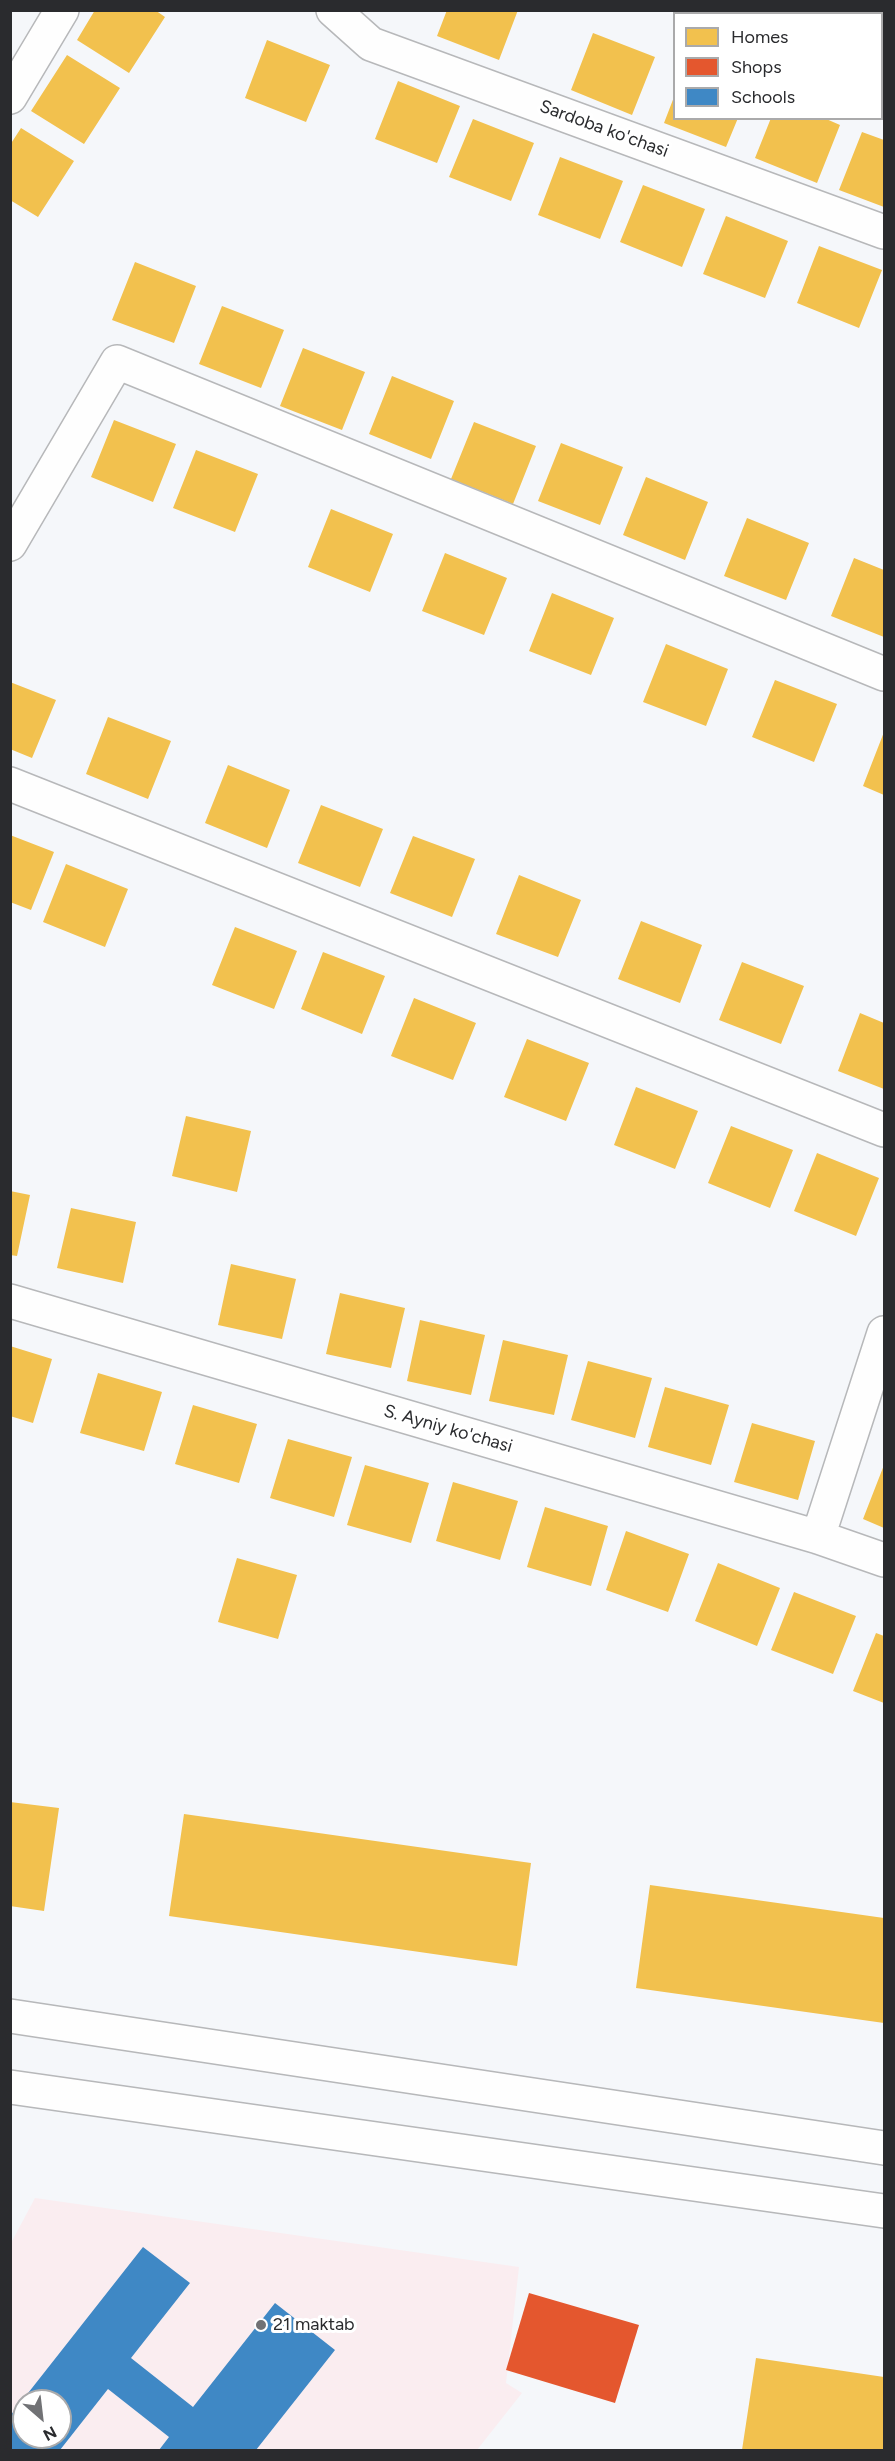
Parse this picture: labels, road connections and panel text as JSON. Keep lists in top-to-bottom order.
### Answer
{
  "streets": {
    "street": ["Sardoba ko'chasi", "S. Ayniy ko'chasi"]
  },
  "places": ["21 maktab"],
  "legend": ["Homes", "Shops", "Schools"],
  "north": "bottom right"
}
